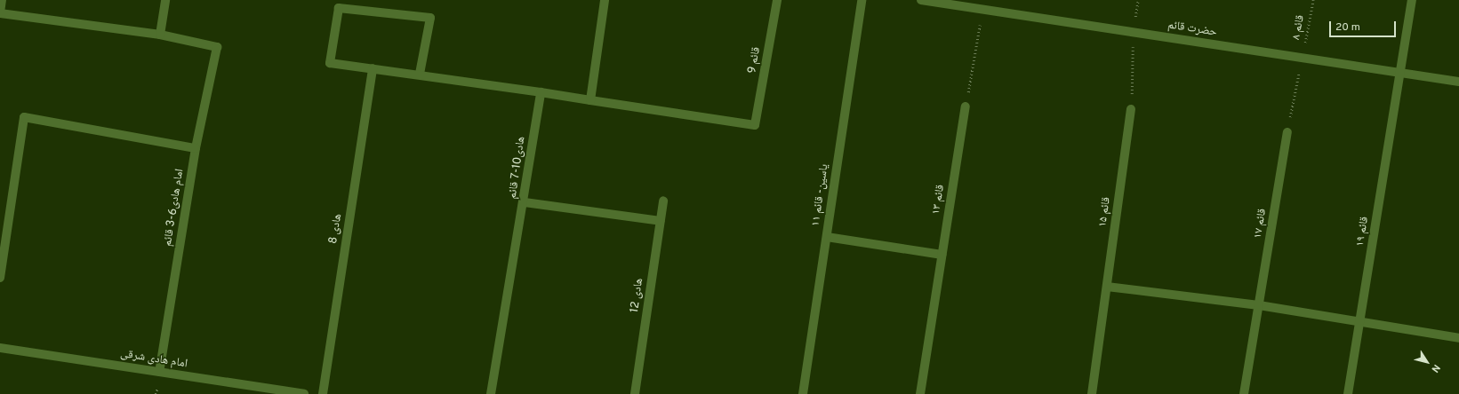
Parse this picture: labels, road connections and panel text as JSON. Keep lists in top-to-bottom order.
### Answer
{
  "streets": {
    "street": [
      "حضرت قائم",
      "قائم 9",
      "هادی10-7 قائم",
      "یاسین- قائم ۱۱",
      "قائم ۱۳",
      "امام هادی6-3 قائم",
      "قائم ۱۵",
      "قائم ۱۷",
      "هادی 8",
      "قائم ۱۹",
      "12 هادی",
      "امام هادی شرقی"
    ],
    "path": ["قائم ۸"]
  },
  "crossings": [
    ["قائم ۸", "حضرت قائم"],
    ["حضرت قائم", "قائم ۱۹"],
    ["امام هادی6-3 قائم", "امام هادی شرقی"]
  ],
  "scale_bar": "20 m",
  "north": "bottom right"
}
